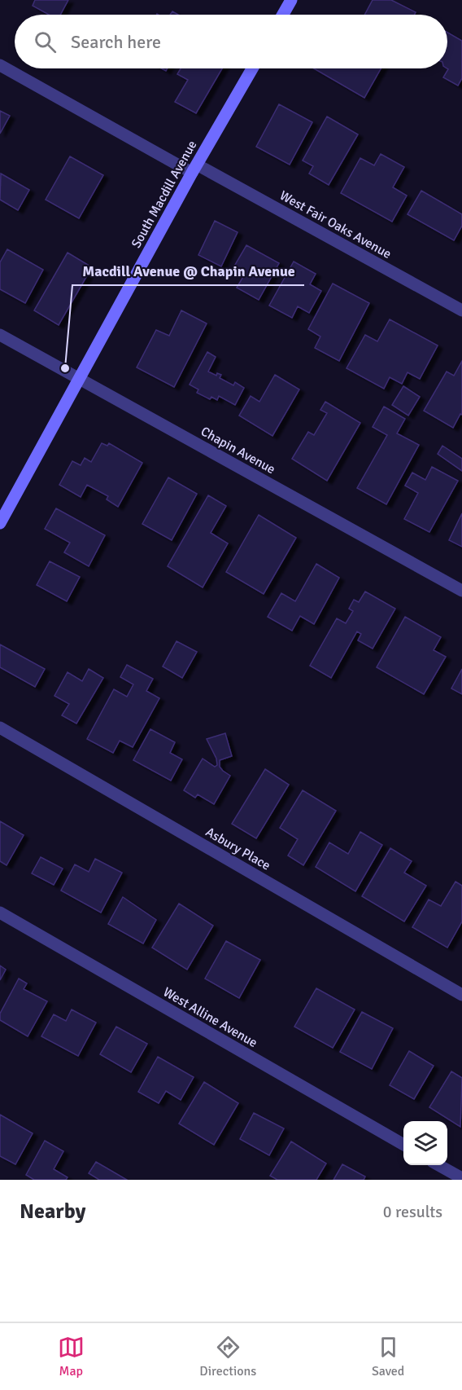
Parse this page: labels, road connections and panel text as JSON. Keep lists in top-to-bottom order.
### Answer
{
  "streets": {
    "street": [
      "South Macdill Avenue",
      "West Fair Oaks Avenue",
      "Chapin Avenue",
      "Asbury Place",
      "West Alline Avenue"
    ]
  },
  "crossings": [
    ["South Macdill Avenue", "West Fair Oaks Avenue"],
    ["South Macdill Avenue", "Chapin Avenue"]
  ],
  "places": ["Macdill Avenue @ Chapin Avenue"],
  "page": {
    "search": "Search here",
    "heading": ["Nearby", "0 results"],
    "nav": ["Map", "Directions", "Saved"]
  }
}
